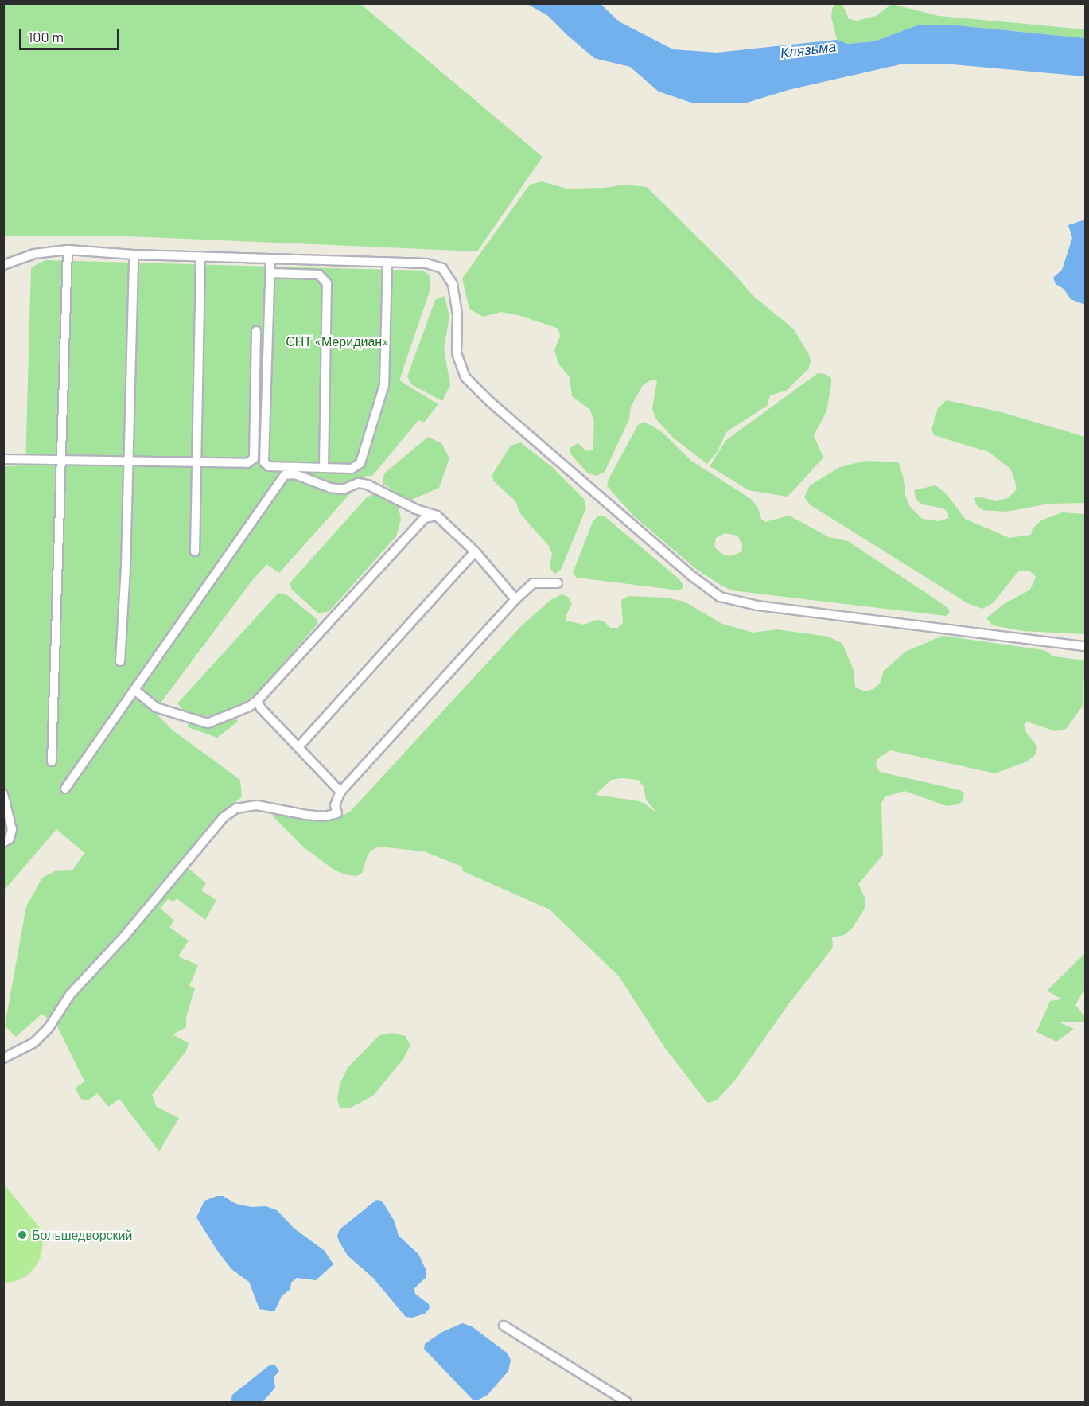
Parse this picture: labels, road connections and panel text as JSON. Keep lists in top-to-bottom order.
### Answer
{
  "water": ["Клязьма"],
  "parks": ["СНТ «Меридиан»"],
  "places": ["Большедворский"],
  "scale_bar": "100 m"
}
